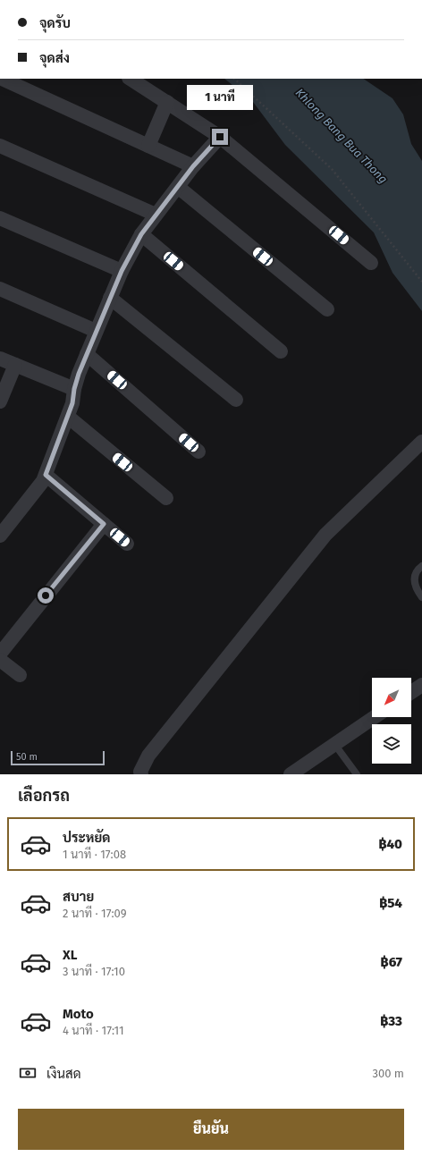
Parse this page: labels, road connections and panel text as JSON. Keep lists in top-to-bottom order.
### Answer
{
  "water": ["Khlong Bang Bua Thong"],
  "scale_bar": "50 m",
  "north": "bottom left",
  "page": {
    "banner": ["จุดรับ", "จุดส่ง"],
    "bubble": "1 นาที",
    "scale": "50 m",
    "heading": "เลือกรถ",
    "list": [
      {
        "name": "ประหยัด",
        "note": "1 นาที · 17:08",
        "value": "฿40"
      },
      {
        "name": "สบาย",
        "note": "2 นาที · 17:09",
        "value": "฿54"
      },
      {
        "name": "XL",
        "note": "3 นาที · 17:10",
        "value": "฿67"
      },
      {
        "name": "Moto",
        "note": "4 นาที · 17:11",
        "value": "฿33"
      }
    ],
    "pay": ["เงินสด", "300 m"],
    "buttons": "ยืนยัน"
  }
}
